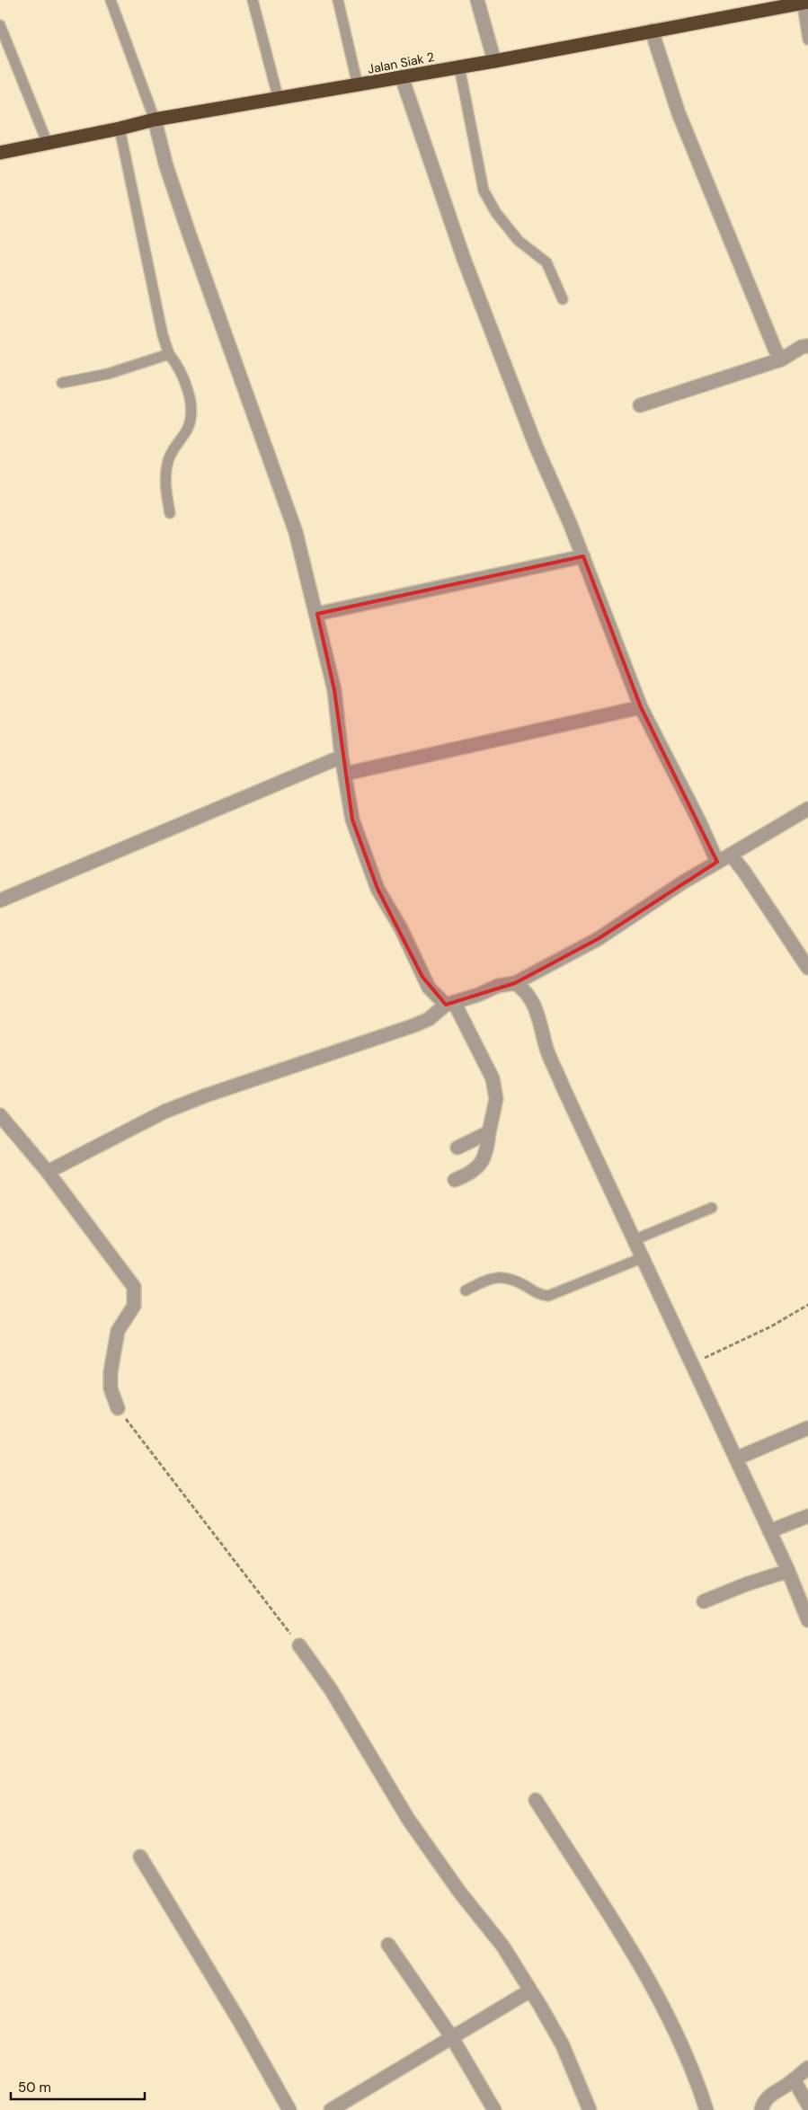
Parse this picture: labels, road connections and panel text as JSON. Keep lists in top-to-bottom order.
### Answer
{
  "streets": {
    "highway": ["Jalan Siak 2"]
  },
  "scale_bar": "50 m"
}
